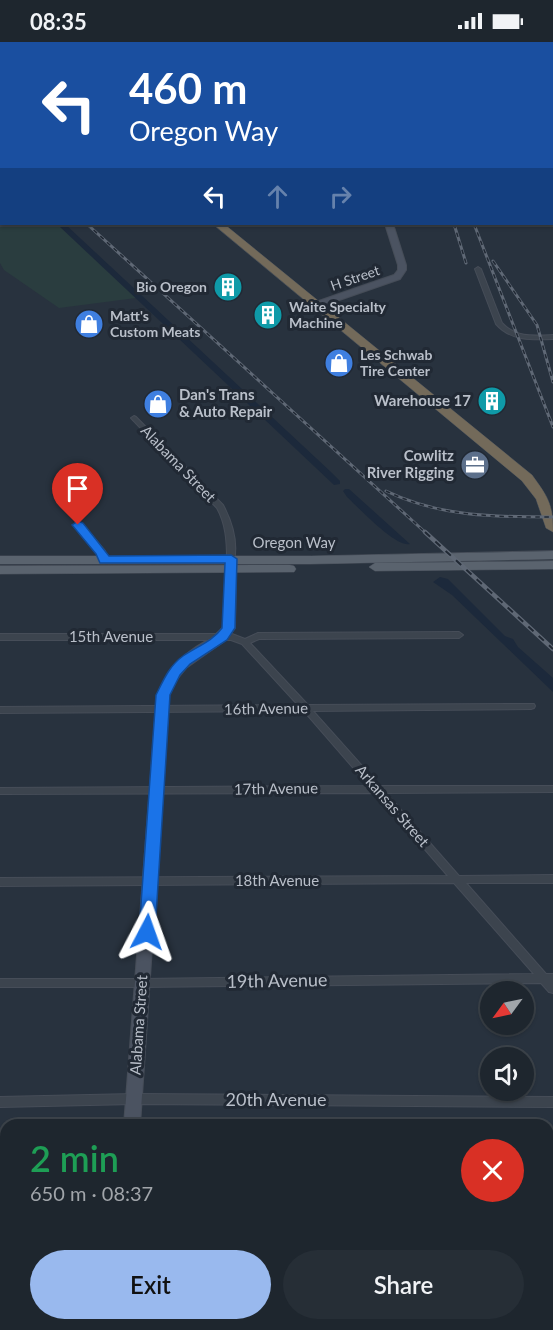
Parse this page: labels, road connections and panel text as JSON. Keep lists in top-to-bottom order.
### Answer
{
  "streets": {
    "main road": ["Oregon Way"],
    "street": [
      "H Street",
      "Alabama Street",
      "15th Avenue",
      "16th Avenue",
      "17th Avenue",
      "Arkansas Street",
      "18th Avenue",
      "19th Avenue",
      "20th Avenue"
    ]
  },
  "crossings": [
    ["Alabama Street", "Oregon Way"],
    ["Alabama Street", "15th Avenue"],
    ["Alabama Street", "16th Avenue"],
    ["Alabama Street", "17th Avenue"],
    ["Alabama Street", "18th Avenue"],
    ["Alabama Street", "19th Avenue"],
    ["Alabama Street", "20th Avenue"],
    ["16th Avenue", "Arkansas Street"],
    ["17th Avenue", "Arkansas Street"],
    ["Arkansas Street", "18th Avenue"],
    ["Arkansas Street", "19th Avenue"]
  ],
  "places": {
    "building": ["Bio Oregon", "Waite Specialty Machine", "Warehouse 17"],
    "shop": ["Matt's Custom Meats", "Les Schwab Tire Center", "Dan's Trans & Auto Repair"],
    "office": ["Cowlitz River Rigging"]
  },
  "north": "bottom left",
  "page": {
    "status": "08:35",
    "turn": ["460 m", "Oregon Way"],
    "heading": ["2 min", "650 m · 08:37"],
    "buttons": ["Exit", "Share"]
  }
}
